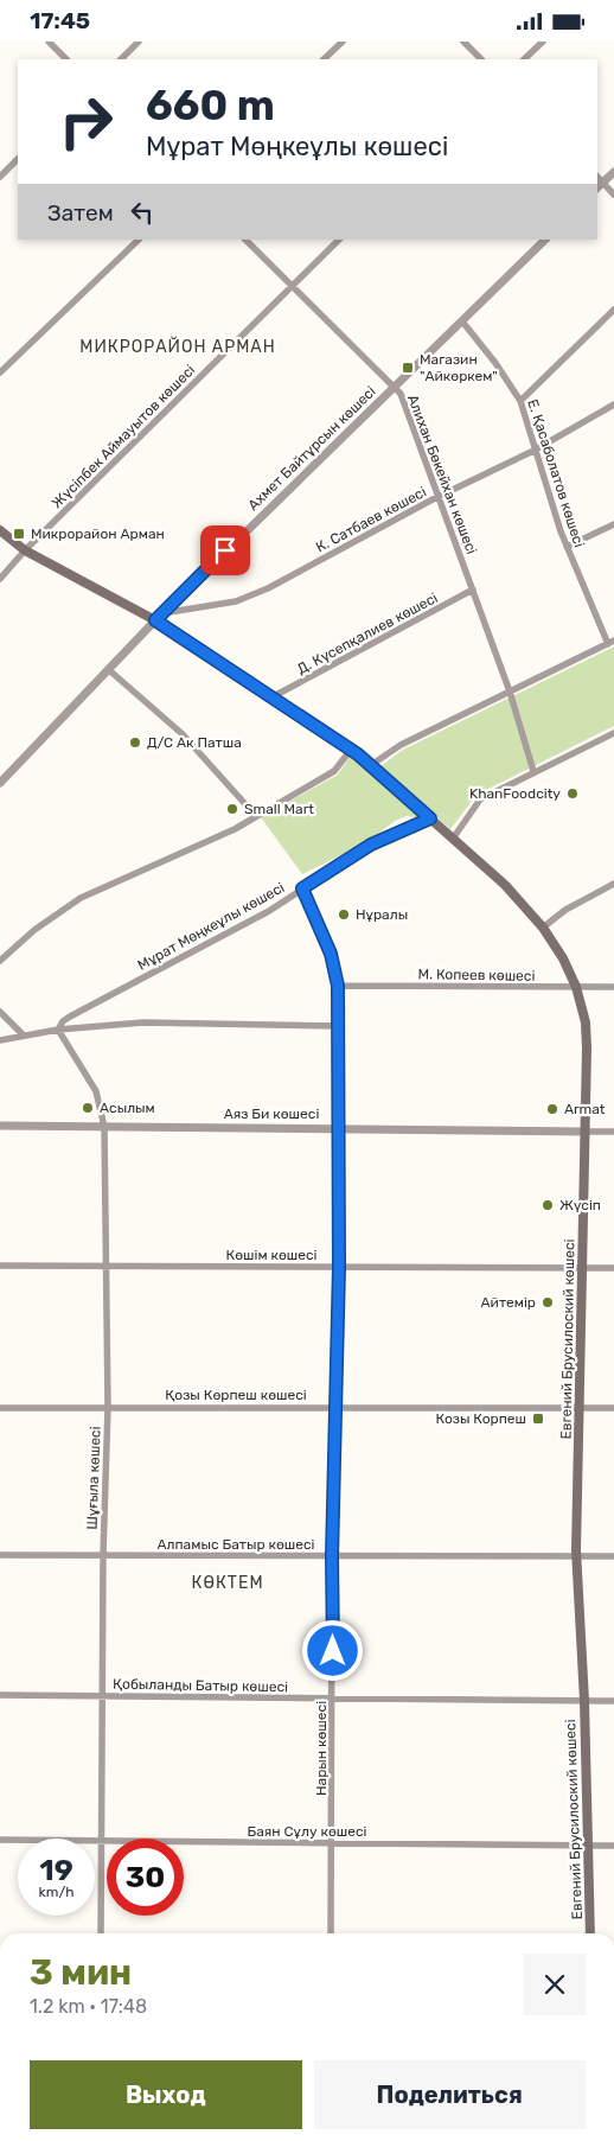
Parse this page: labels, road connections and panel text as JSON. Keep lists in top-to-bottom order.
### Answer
{
  "streets": {
    "main road": ["Евгений Брусилоский көшесі"],
    "street": [
      "Жүсіпбек Аймауытов көшесі",
      "Ахмет Байтұрсын көшесі",
      "Е. Қасаболатов көшесі",
      "Алихан Бөкейхан көшесі",
      "К. Сатбаев көшесі",
      "Д. Күсепқалиев көшесі",
      "Мұрат Мөңкеұлы көшесі",
      "М. Копеев көшесі",
      "Аяз Би көшесі",
      "Көшім көшесі",
      "Қозы Көрпеш көшесі",
      "Шұғыла көшесі",
      "Алпамыс Батыр көшесі",
      "Қобыланды Батыр көшесі",
      "Нарын көшесі",
      "Баян Сұлу көшесі"
    ]
  },
  "crossings": [
    ["Жүсіпбек Аймауытов көшесі", "Алихан Бөкейхан көшесі"],
    ["Жүсіпбек Аймауытов көшесі", "Евгений Брусилоский көшесі"],
    ["Ахмет Байтұрсын көшесі", "Е. Қасаболатов көшесі"],
    ["Ахмет Байтұрсын көшесі", "Алихан Бөкейхан көшесі"],
    ["Ахмет Байтұрсын көшесі", "К. Сатбаев көшесі"],
    ["Ахмет Байтұрсын көшесі", "Евгений Брусилоский көшесі"],
    ["Е. Қасаболатов көшесі", "К. Сатбаев көшесі"],
    ["Алихан Бөкейхан көшесі", "К. Сатбаев көшесі"],
    ["Алихан Бөкейхан көшесі", "Д. Күсепқалиев көшесі"],
    ["К. Сатбаев көшесі", "Евгений Брусилоский көшесі"],
    ["Д. Күсепқалиев көшесі", "Евгений Брусилоский көшесі"],
    ["Мұрат Мөңкеұлы көшесі", "Евгений Брусилоский көшесі"],
    ["Мұрат Мөңкеұлы көшесі", "Шұғыла көшесі"],
    ["Мұрат Мөңкеұлы көшесі", "Нарын көшесі"],
    ["М. Копеев көшесі", "Евгений Брусилоский көшесі"],
    ["М. Копеев көшесі", "Нарын көшесі"],
    ["Аяз Би көшесі", "Евгений Брусилоский көшесі"],
    ["Аяз Би көшесі", "Шұғыла көшесі"],
    ["Аяз Би көшесі", "Нарын көшесі"],
    ["Көшім көшесі", "Евгений Брусилоский көшесі"],
    ["Көшім көшесі", "Шұғыла көшесі"],
    ["Көшім көшесі", "Нарын көшесі"],
    ["Евгений Брусилоский көшесі", "Қозы Көрпеш көшесі"],
    ["Евгений Брусилоский көшесі", "Алпамыс Батыр көшесі"],
    ["Евгений Брусилоский көшесі", "Қобыланды Батыр көшесі"],
    ["Евгений Брусилоский көшесі", "Баян Сұлу көшесі"],
    ["Қозы Көрпеш көшесі", "Шұғыла көшесі"],
    ["Қозы Көрпеш көшесі", "Нарын көшесі"],
    ["Шұғыла көшесі", "Алпамыс Батыр көшесі"],
    ["Шұғыла көшесі", "Қобыланды Батыр көшесі"],
    ["Шұғыла көшесі", "Баян Сұлу көшесі"],
    ["Алпамыс Батыр көшесі", "Нарын көшесі"],
    ["Қобыланды Батыр көшесі", "Нарын көшесі"],
    ["Нарын көшесі", "Баян Сұлу көшесі"]
  ],
  "districts": ["МИКРОРАЙОН АРМАН", "КӨКТЕМ"],
  "places": {
    "transit": ["Магазин \"Айкөркем\"", "Микрорайон Арман", "Козы Корпеш"],
    "other": [
      "Д/С Ак Патша",
      "KhanFoodcity",
      "Small Mart",
      "Нұралы",
      "Асылым",
      "Armat",
      "Жүсіп",
      "Айтемір"
    ]
  },
  "page": {
    "status": "17:45",
    "turn": ["660 m", "Мұрат Мөңкеұлы көшесі"],
    "then": "Затем",
    "speed": "19 km/h",
    "limit": "30",
    "heading": ["3 мин", "1.2 km · 17:48"],
    "buttons": ["Выход", "Поделиться"]
  }
}
